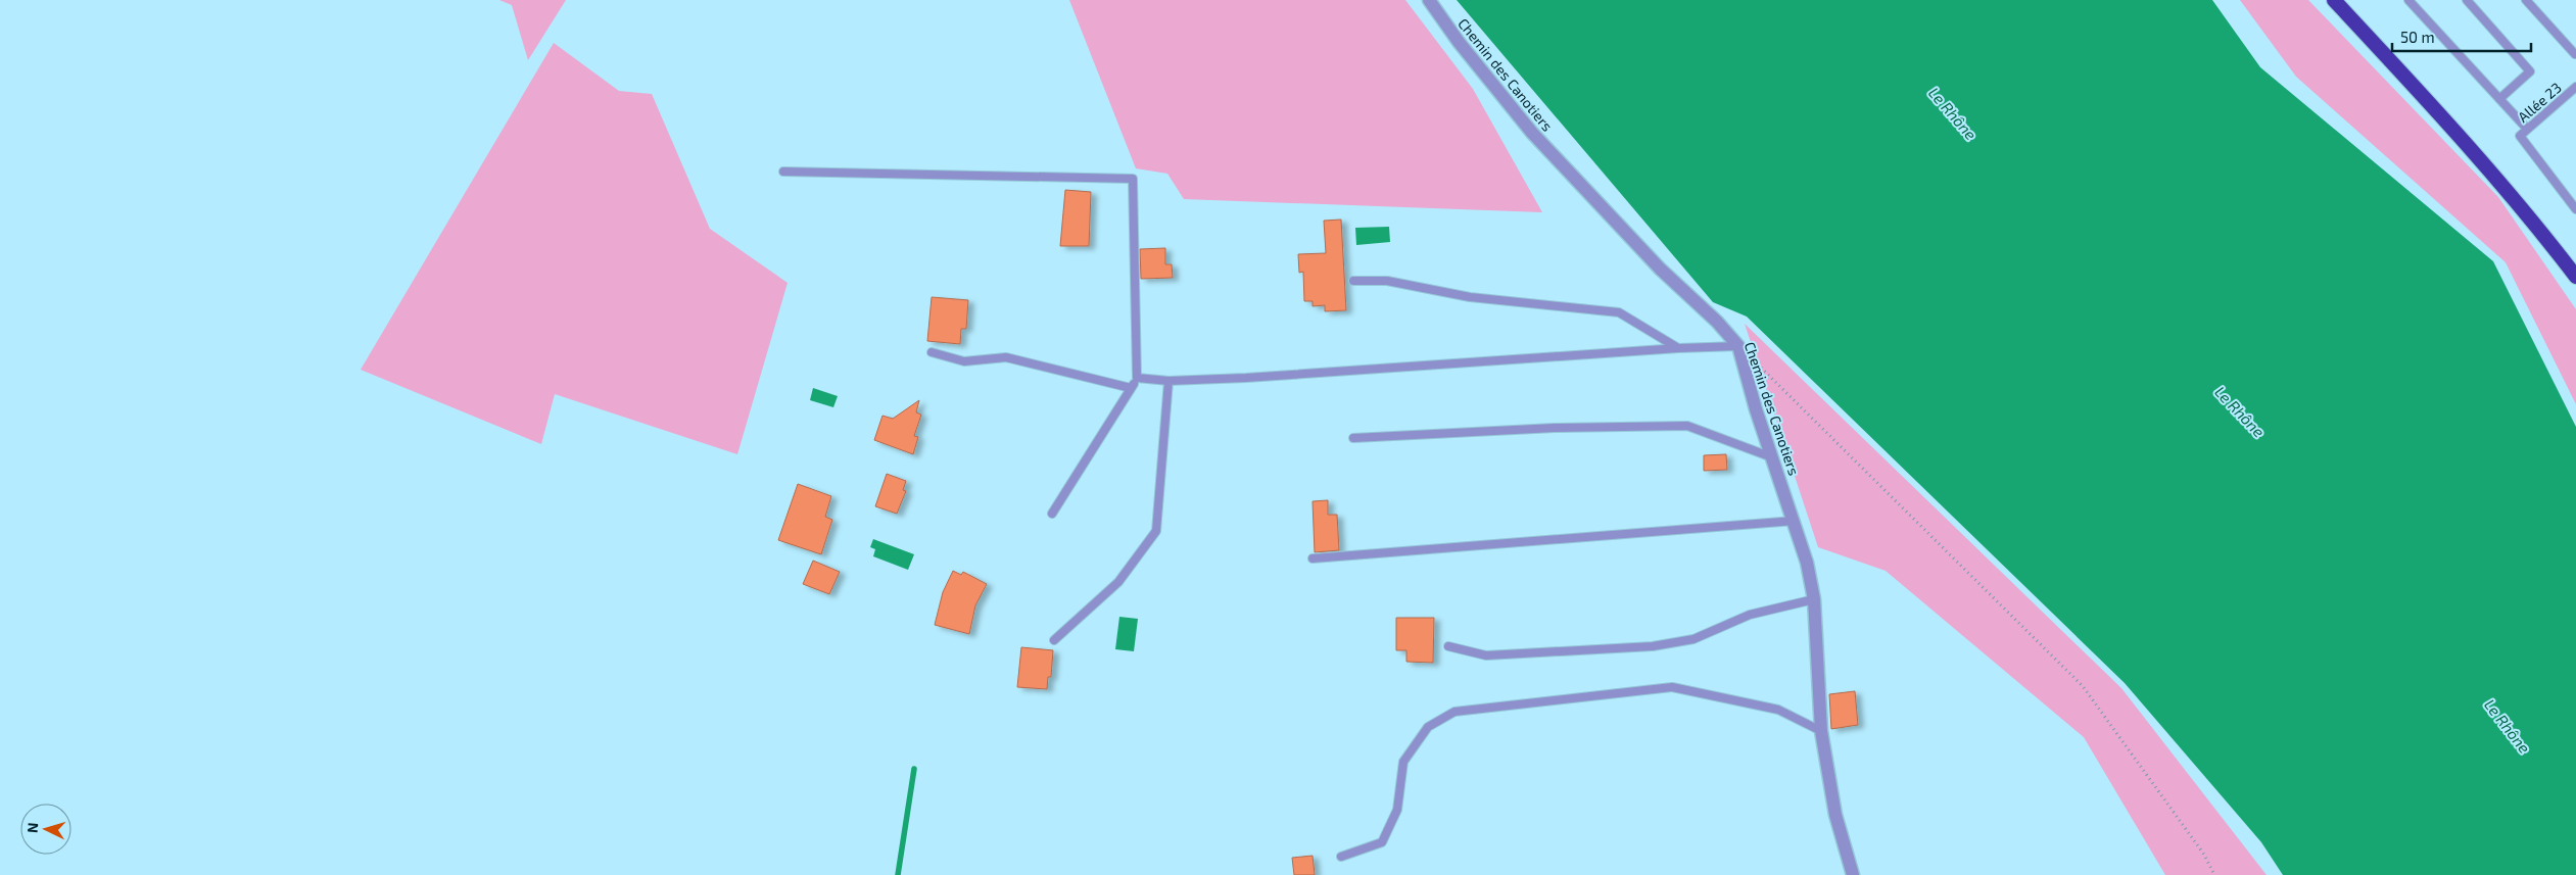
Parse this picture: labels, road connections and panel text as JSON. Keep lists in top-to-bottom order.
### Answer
{
  "streets": {
    "street": ["Chemin des Canotiers"],
    "lane": ["Allée 23"]
  },
  "water": ["Le Rhône"],
  "scale_bar": "50 m",
  "north": "left"
}
